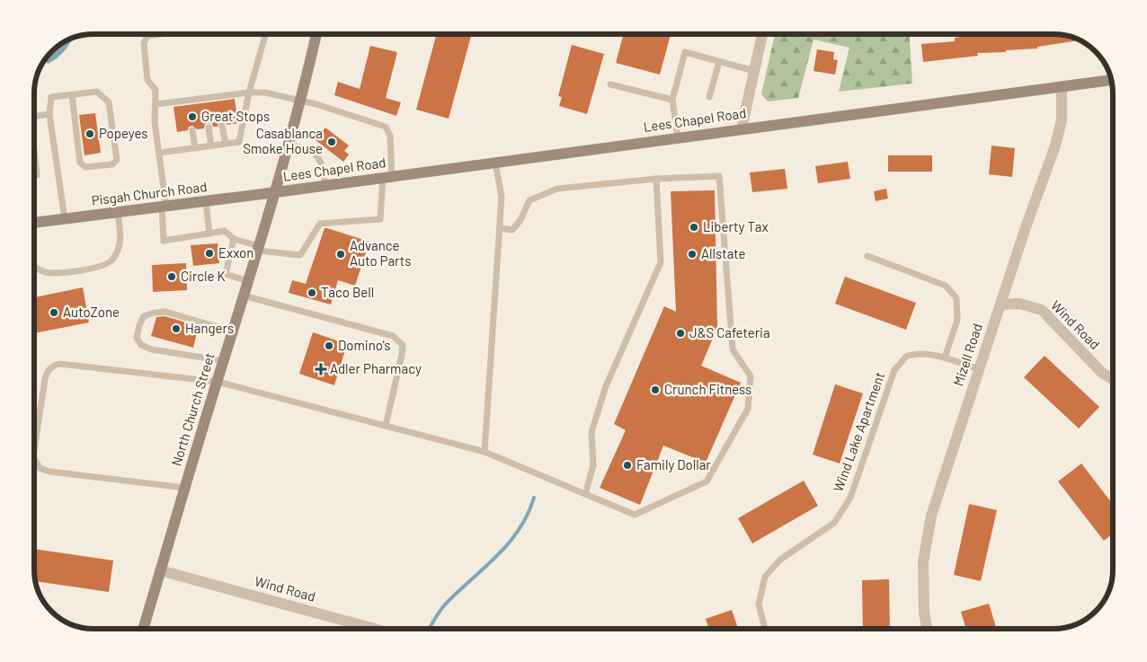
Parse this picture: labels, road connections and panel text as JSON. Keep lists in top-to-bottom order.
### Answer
{
  "streets": {
    "main road": ["Lees Chapel Road", "Pisgah Church Road", "North Church Street"],
    "street": ["Wind Road", "Mizell Road"],
    "lane": ["Wind Lake Apartment"]
  },
  "crossings": [
    ["Lees Chapel Road", "Pisgah Church Road"],
    ["Lees Chapel Road", "Mizell Road"],
    ["Lees Chapel Road", "North Church Street"],
    ["Pisgah Church Road", "North Church Street"],
    ["Wind Road", "Mizell Road"],
    ["Wind Road", "North Church Street"],
    ["Mizell Road", "Wind Lake Apartment"]
  ],
  "places": {
    "other": [
      "Great Stops",
      "Popeyes",
      "Casablanca Smoke House",
      "Liberty Tax",
      "Exxon",
      "Advance Auto Parts",
      "Allstate",
      "Circle K",
      "Taco Bell",
      "AutoZone",
      "Hangers",
      "J&S Cafeteria",
      "Domino's",
      "Crunch Fitness",
      "Family Dollar"
    ],
    "health": ["Adler Pharmacy"]
  }
}
